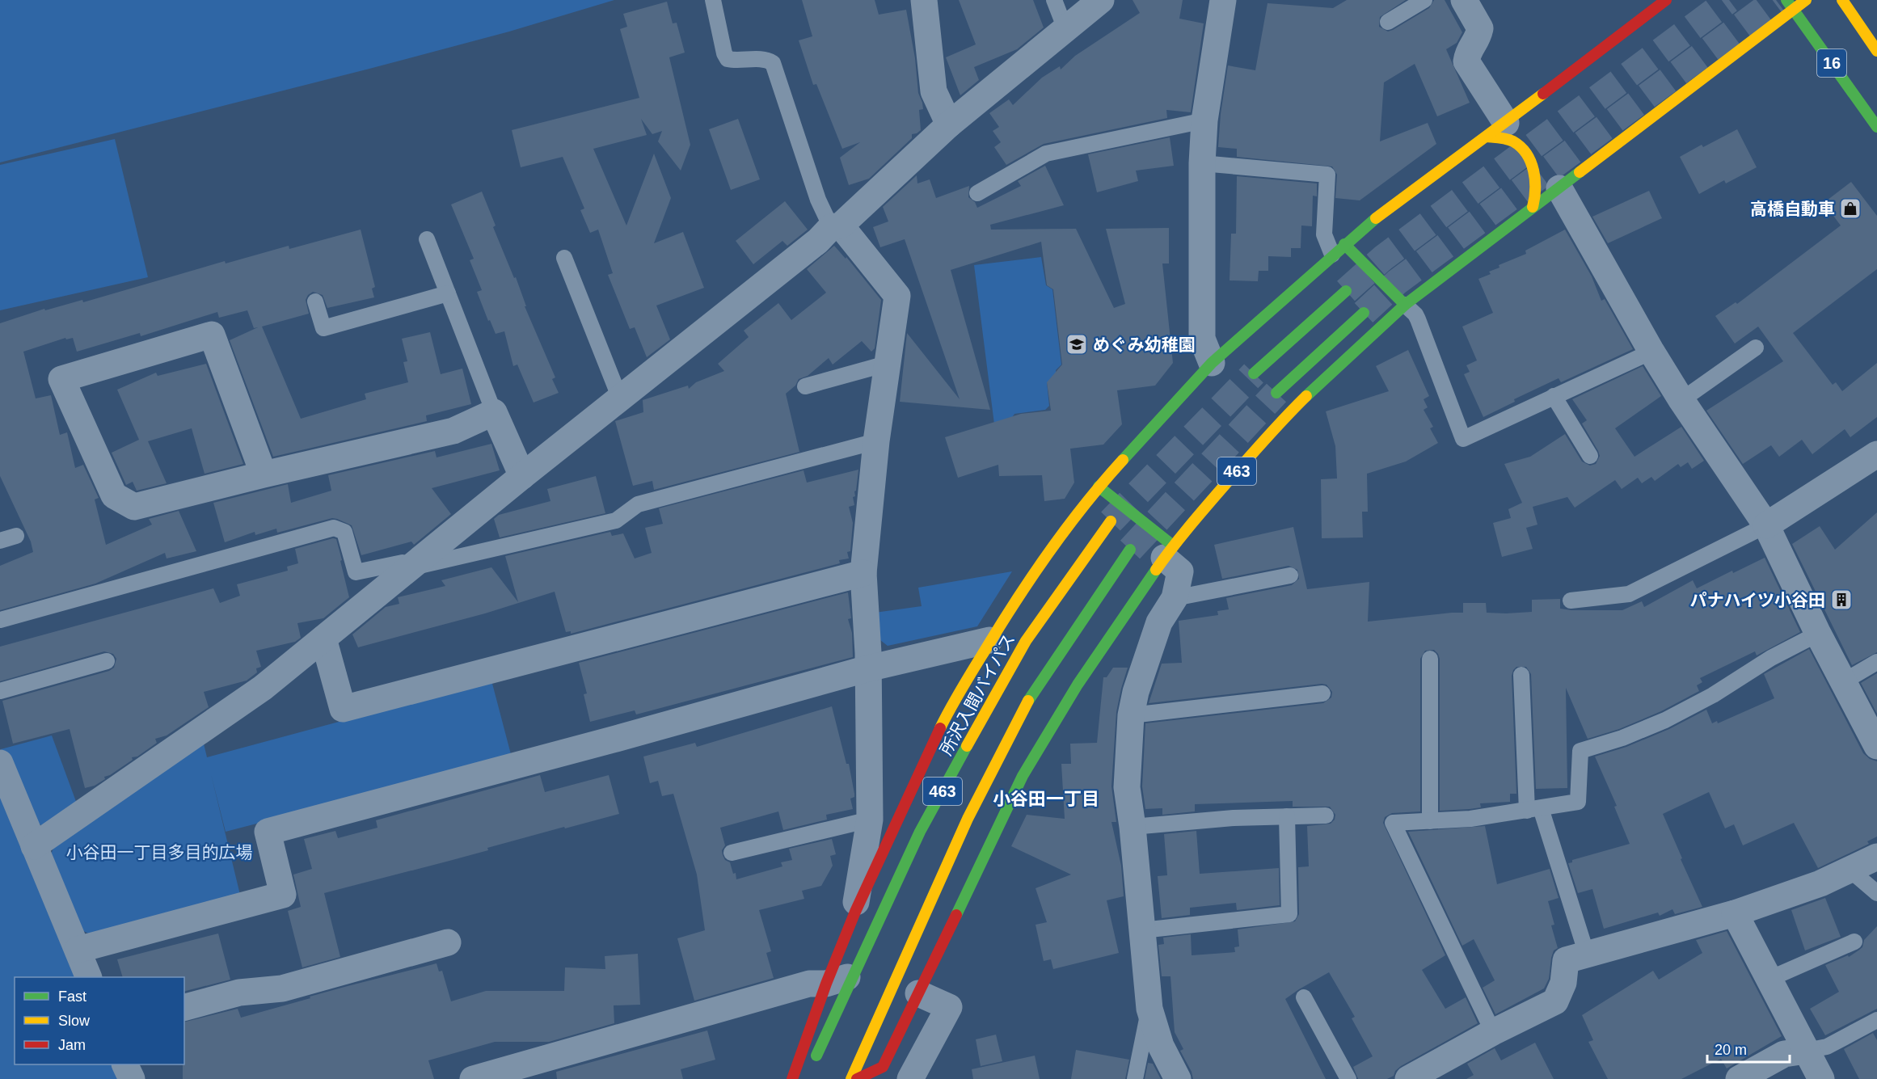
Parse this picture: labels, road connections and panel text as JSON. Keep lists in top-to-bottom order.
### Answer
{
  "streets": {
    "highway": ["16", "463", "所沢入間バイパス"]
  },
  "crossings": [
    ["16", "463"]
  ],
  "districts": ["小谷田一丁目"],
  "parks": ["小谷田一丁目多目的広場"],
  "places": {
    "shop": ["高橋自動車"],
    "school or university": ["めぐみ幼稚園"],
    "building": ["パナハイツ小谷田"]
  },
  "legend": ["Fast", "Slow", "Jam"],
  "scale_bar": "20 m"
}
